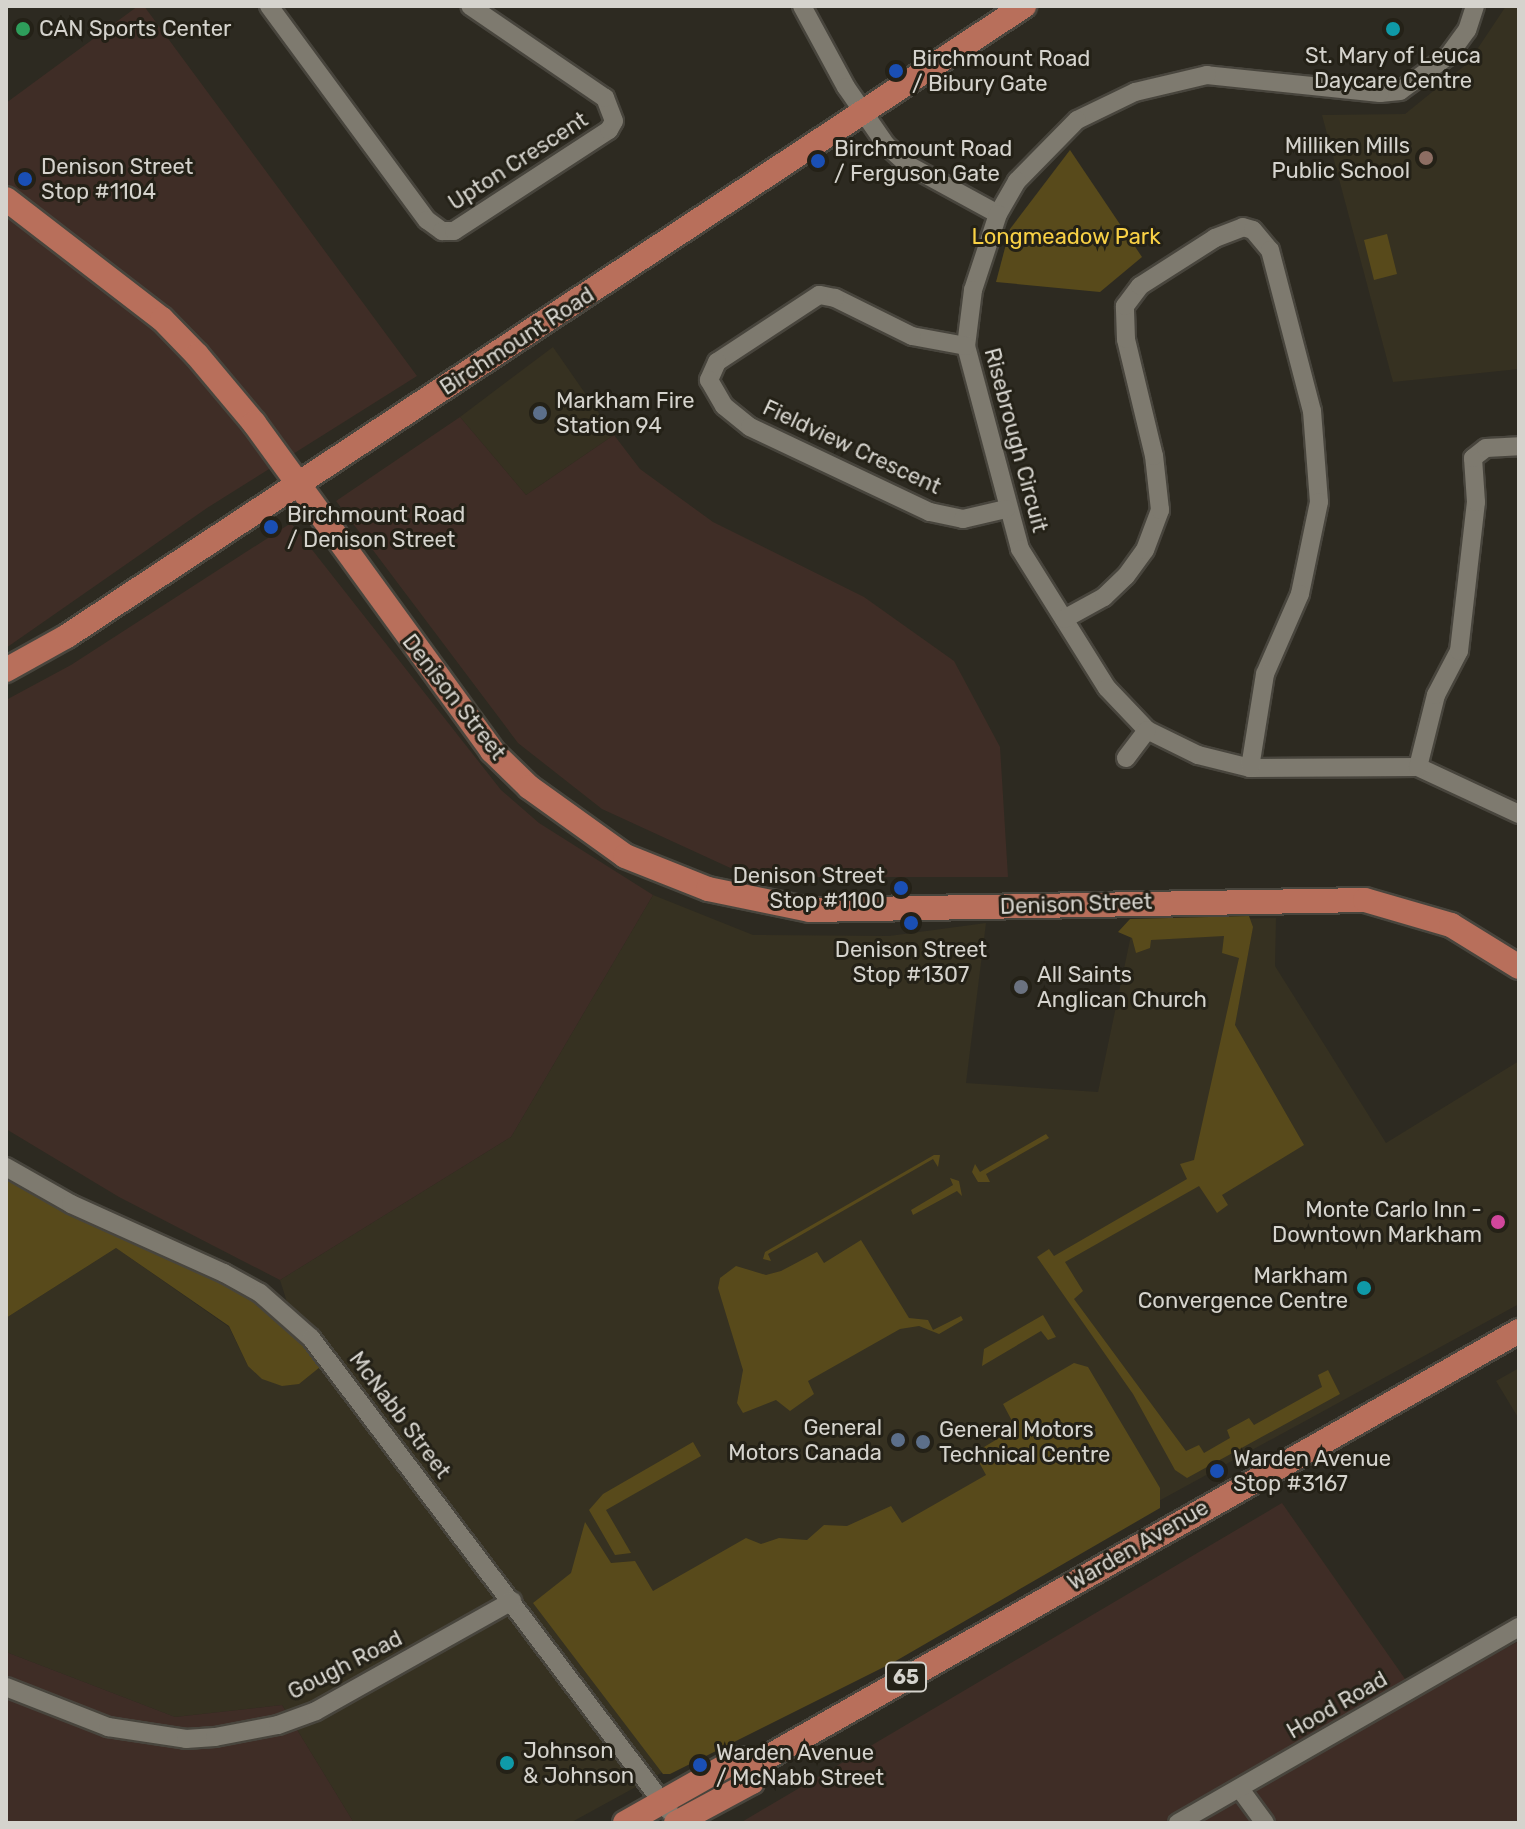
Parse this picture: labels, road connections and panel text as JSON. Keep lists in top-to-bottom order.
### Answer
{
  "streets": {
    "main road": [
      "Birchmount Road",
      "Denison Street",
      "Warden Avenue",
      "65"
    ],
    "street": [
      "Upton Crescent",
      "Risebrough Circuit",
      "Fieldview Crescent",
      "McNabb Street",
      "Gough Road",
      "Hood Road"
    ]
  },
  "crossings": [
    ["Birchmount Road", "Denison Street"],
    ["Risebrough Circuit", "Fieldview Crescent"],
    ["McNabb Street", "Warden Avenue"],
    ["McNabb Street", "Gough Road"]
  ],
  "parks": ["Longmeadow Park"],
  "places": [
    "CAN Sports Center",
    "St. Mary of Leuca Daycare Centre",
    "Birchmount Road / Bibury Gate",
    "Milliken Mills Public School",
    "Birchmount Road / Ferguson Gate",
    "Denison Street Stop #1104",
    "Markham Fire Station 94",
    "Birchmount Road / Denison Street",
    "Denison Street Stop #1100",
    "Denison Street Stop #1307",
    "All Saints Anglican Church",
    "Monte Carlo Inn - Downtown Markham",
    "Markham Convergence Centre",
    "General Motors Canada",
    "General Motors Technical Centre",
    "Warden Avenue Stop #3167",
    "Johnson & Johnson",
    "Warden Avenue / McNabb Street"
  ]
}
